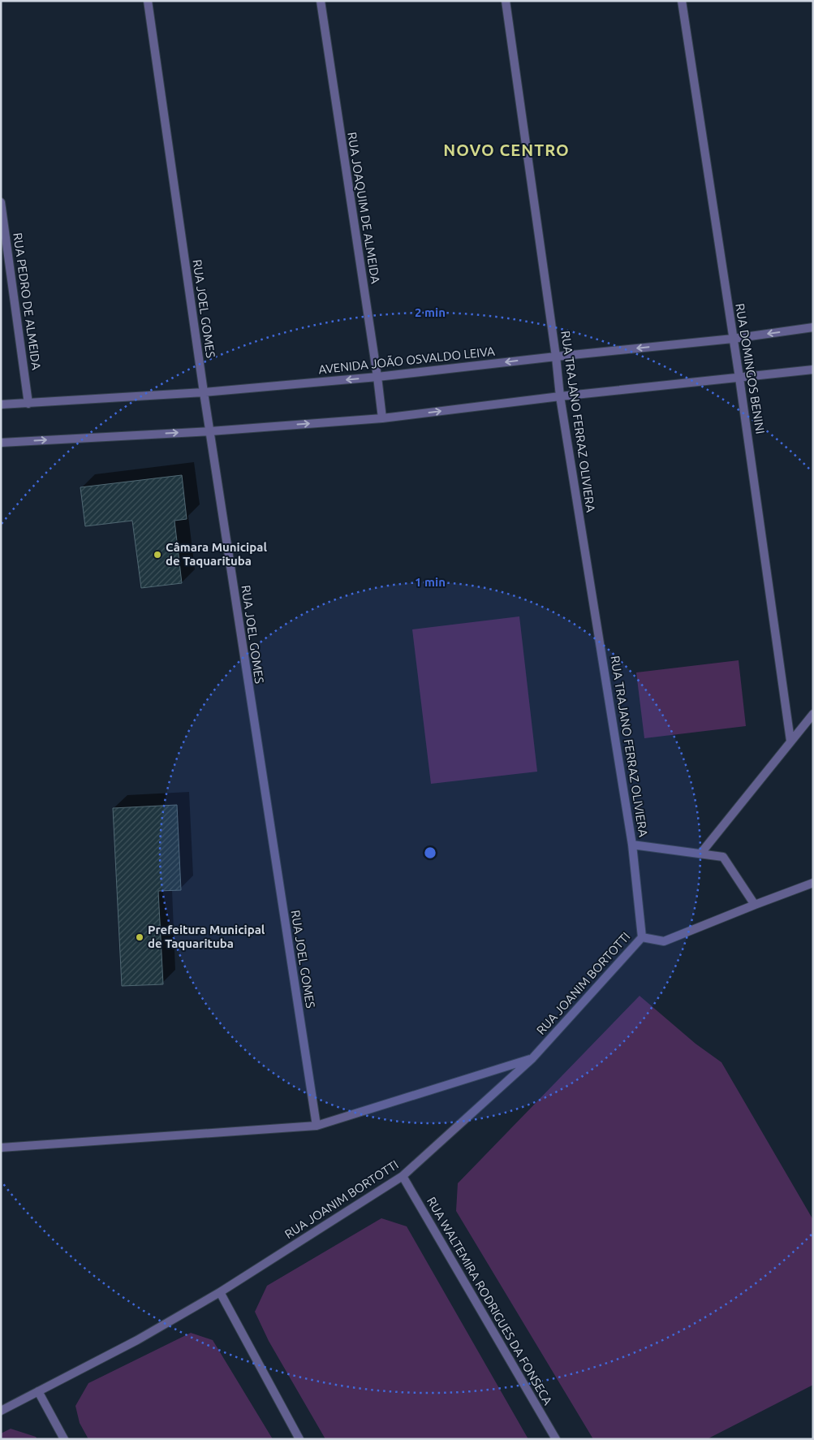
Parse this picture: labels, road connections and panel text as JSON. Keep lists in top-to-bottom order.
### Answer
{
  "streets": {
    "street": [
      "RUA JOAQUIM DE ALMEIDA",
      "RUA PEDRO DE ALMEIDA",
      "RUA JOEL GOMES",
      "AVENIDA JOÃO OSVALDO LEIVA",
      "RUA DOMINGOS BENINI",
      "RUA TRAJANO FERRAZ OLIVIERA",
      "RUA JOANIM BORTOTTI",
      "RUA WALTEMIRA RODRIGUES DA FONSECA"
    ]
  },
  "crossings": [
    ["RUA JOAQUIM DE ALMEIDA", "AVENIDA JOÃO OSVALDO LEIVA"],
    ["RUA PEDRO DE ALMEIDA", "AVENIDA JOÃO OSVALDO LEIVA"],
    ["RUA JOEL GOMES", "AVENIDA JOÃO OSVALDO LEIVA"],
    ["AVENIDA JOÃO OSVALDO LEIVA", "RUA DOMINGOS BENINI"],
    ["AVENIDA JOÃO OSVALDO LEIVA", "RUA TRAJANO FERRAZ OLIVIERA"],
    ["RUA TRAJANO FERRAZ OLIVIERA", "RUA JOANIM BORTOTTI"],
    ["RUA JOANIM BORTOTTI", "RUA WALTEMIRA RODRIGUES DA FONSECA"]
  ],
  "districts": ["NOVO CENTRO"],
  "places": ["Câmara Municipal de Taquarituba", "Prefeitura Municipal de Taquarituba"],
  "rings": ["2 min", "1 min"]
}
